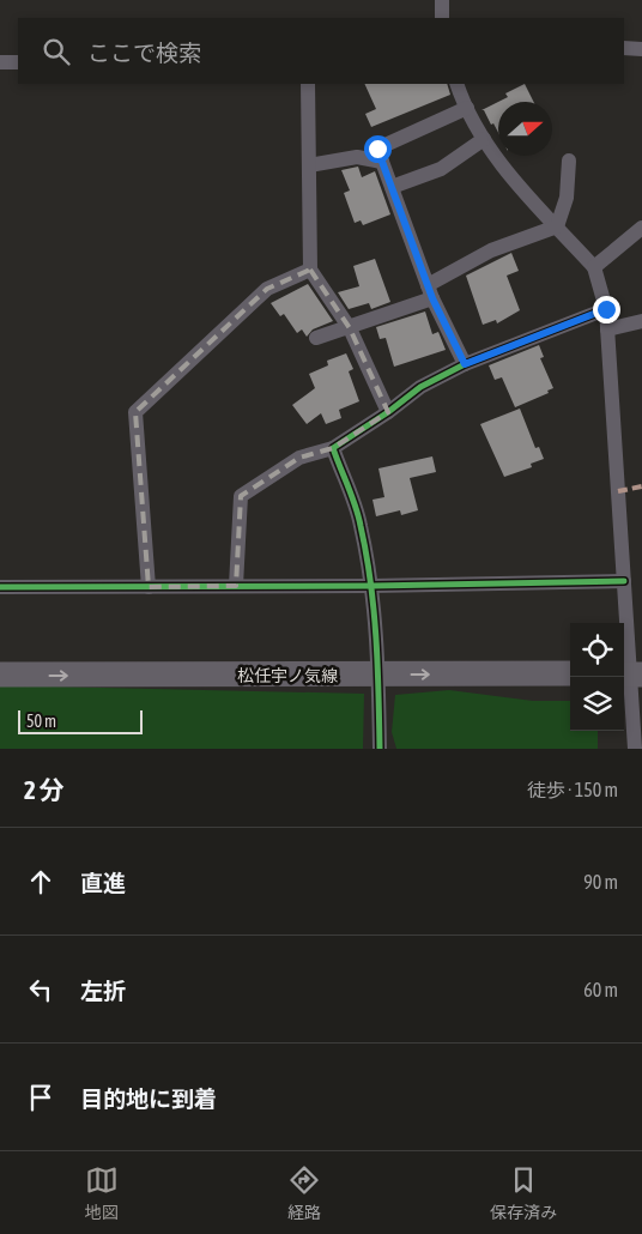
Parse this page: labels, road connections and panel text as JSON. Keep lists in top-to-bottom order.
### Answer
{
  "streets": {
    "main road": ["松任宇ノ気線"]
  },
  "one_way": ["松任宇ノ気線"],
  "scale_bar": "50 m",
  "north": "right",
  "page": {
    "search": "ここで検索",
    "scale": "50 m",
    "heading": ["2 分", "徒歩 · 150 m"],
    "list": [
      ["直進", "90 m"],
      ["左折", "60 m"],
      "目的地に到着"
    ],
    "nav": ["地図", "経路", "保存済み"]
  }
}
